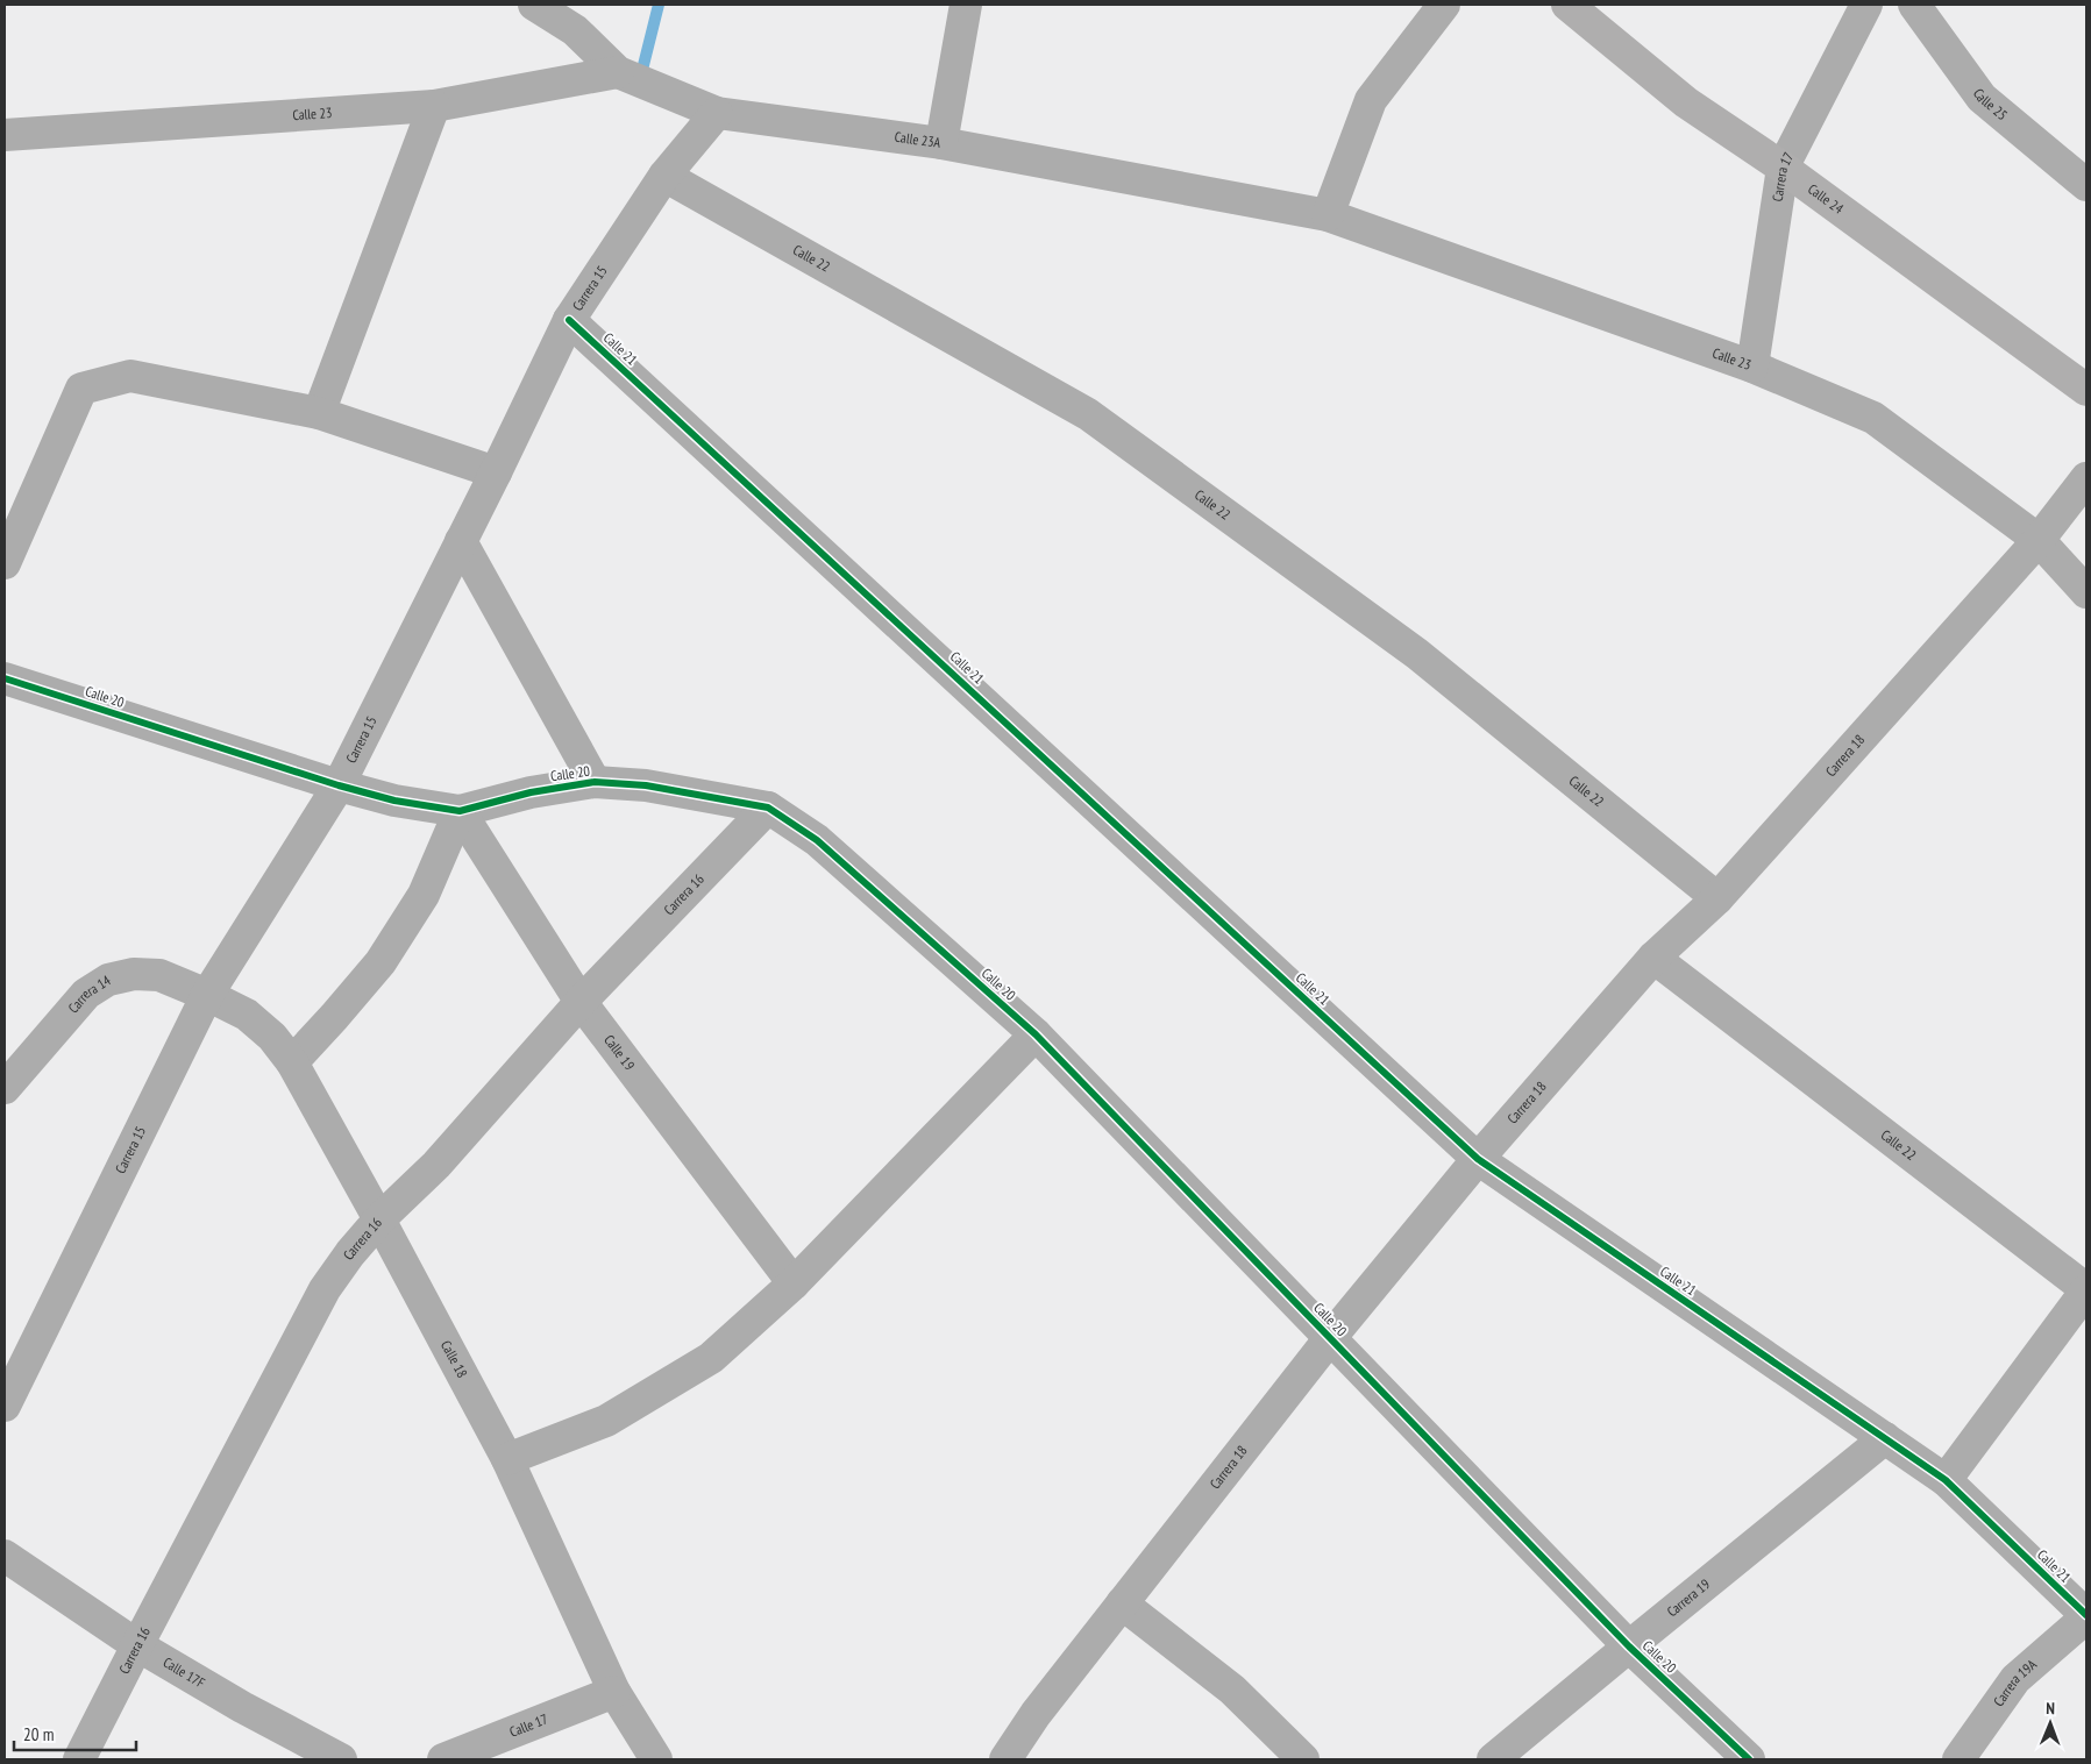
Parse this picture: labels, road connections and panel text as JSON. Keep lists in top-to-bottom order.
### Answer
{
  "streets": {
    "main road": ["Calle 24"],
    "street": [
      "Calle 25",
      "Calle 23",
      "Calle 23A",
      "Carrera 17",
      "Calle 22",
      "Carrera 15",
      "Calle 21",
      "Calle 20",
      "Carrera 18",
      "Carrera 16",
      "Carrera 14",
      "Calle 19",
      "Calle 18",
      "Carrera 19",
      "Calle 17F",
      "Carrera 19A",
      "Calle 17"
    ]
  },
  "crossings": [
    ["Calle 23", "Calle 23A"],
    ["Calle 23", "Carrera 17"],
    ["Calle 23", "Carrera 18"],
    ["Calle 23A", "Carrera 15"],
    ["Carrera 17", "Calle 24"],
    ["Calle 22", "Carrera 15"],
    ["Calle 22", "Carrera 18"],
    ["Carrera 15", "Calle 21"],
    ["Carrera 15", "Calle 20"],
    ["Carrera 15", "Carrera 14"],
    ["Carrera 15", "Calle 18"],
    ["Calle 21", "Carrera 18"],
    ["Calle 21", "Carrera 19"],
    ["Calle 21", "Carrera 19A"],
    ["Calle 20", "Carrera 18"],
    ["Calle 20", "Carrera 16"],
    ["Calle 20", "Calle 19"],
    ["Calle 20", "Carrera 19"],
    ["Carrera 16", "Calle 19"],
    ["Carrera 16", "Calle 18"],
    ["Carrera 16", "Calle 17F"],
    ["Carrera 14", "Calle 18"],
    ["Calle 18", "Calle 17"]
  ],
  "scale_bar": "20 m",
  "north": "top"
}
